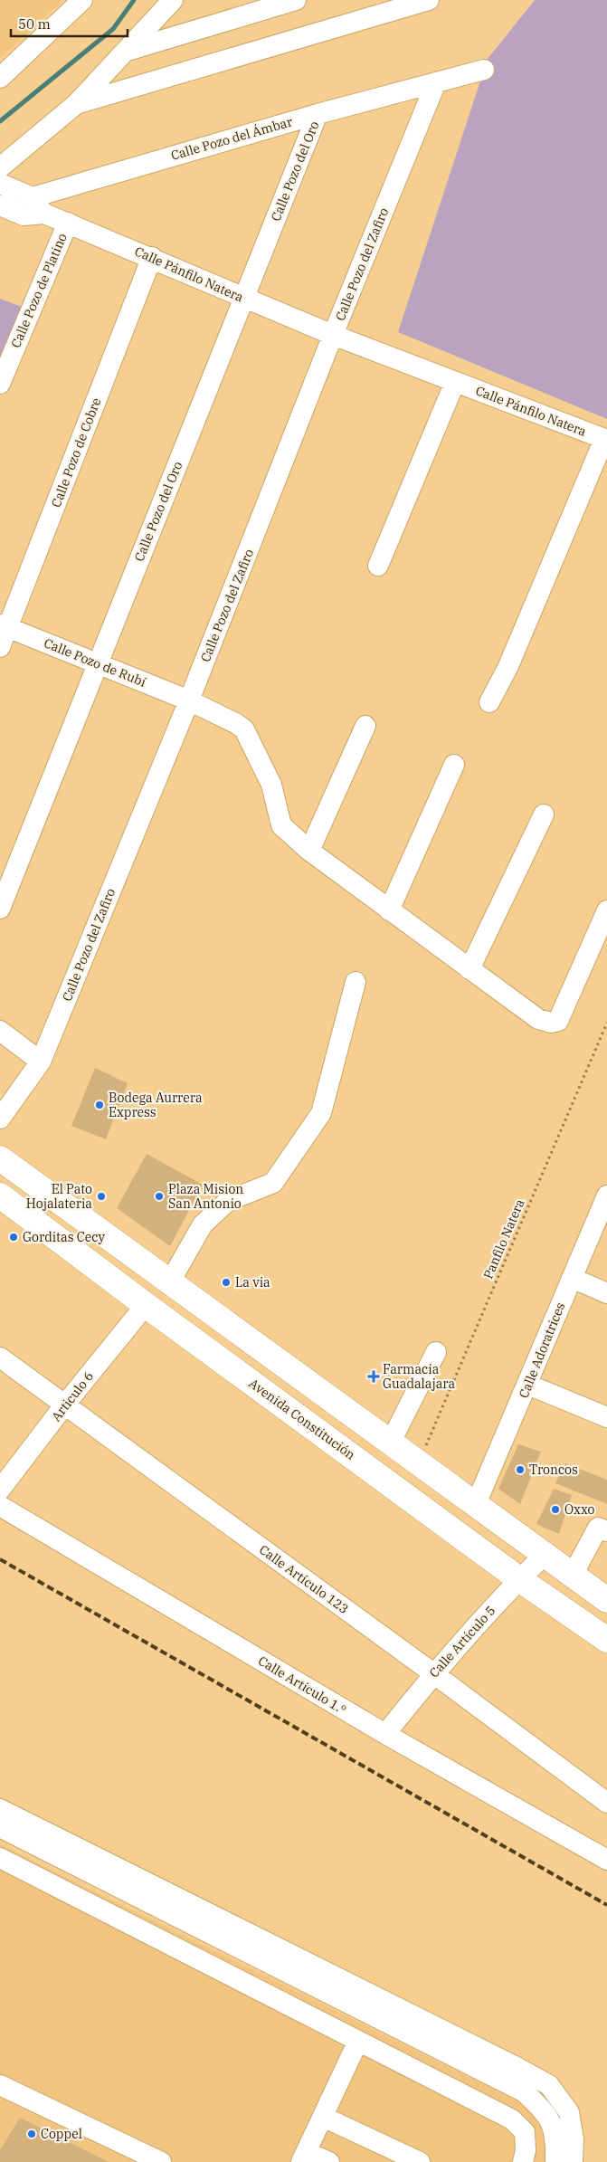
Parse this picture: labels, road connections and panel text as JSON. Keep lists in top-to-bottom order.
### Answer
{
  "streets": {
    "main road": ["Avenida Constitución"],
    "street": [
      "Calle Pozo del Ámbar",
      "Calle Pozo del Oro",
      "Calle Pozo del Zafiro",
      "Calle Pánfilo Natera",
      "Calle Pozo de Platino",
      "Calle Pozo de Cobre",
      "Calle Pozo de Rubí",
      "Calle Adoratrices",
      "Articulo 6",
      "Calle Artículo 123",
      "Calle Artículo 5",
      "Calle Artículo 1.º"
    ],
    "path": ["Panfilo Natera"]
  },
  "crossings": [
    ["Calle Pozo del Ámbar", "Calle Pozo del Oro"],
    ["Calle Pozo del Ámbar", "Calle Pozo del Zafiro"],
    ["Calle Pozo del Oro", "Calle Pánfilo Natera"],
    ["Calle Pozo del Oro", "Calle Pozo de Rubí"],
    ["Calle Pozo del Zafiro", "Calle Pánfilo Natera"],
    ["Calle Pozo del Zafiro", "Calle Pozo de Rubí"],
    ["Calle Pánfilo Natera", "Calle Pozo de Platino"],
    ["Calle Pánfilo Natera", "Calle Pozo de Cobre"],
    ["Calle Pozo de Cobre", "Calle Pozo de Rubí"],
    ["Articulo 6", "Avenida Constitución"],
    ["Articulo 6", "Calle Artículo 123"],
    ["Avenida Constitución", "Calle Artículo 5"],
    ["Calle Artículo 123", "Calle Artículo 5"],
    ["Calle Artículo 5", "Calle Artículo 1.º"]
  ],
  "places": {
    "other": [
      "Bodega Aurrera Express",
      "El Pato Hojalateria",
      "Plaza Mision San Antonio",
      "Gorditas Cecy",
      "La via",
      "Troncos",
      "Oxxo",
      "Coppel"
    ],
    "health": ["Farmacia Guadalajara"]
  },
  "scale_bar": "50 m"
}
